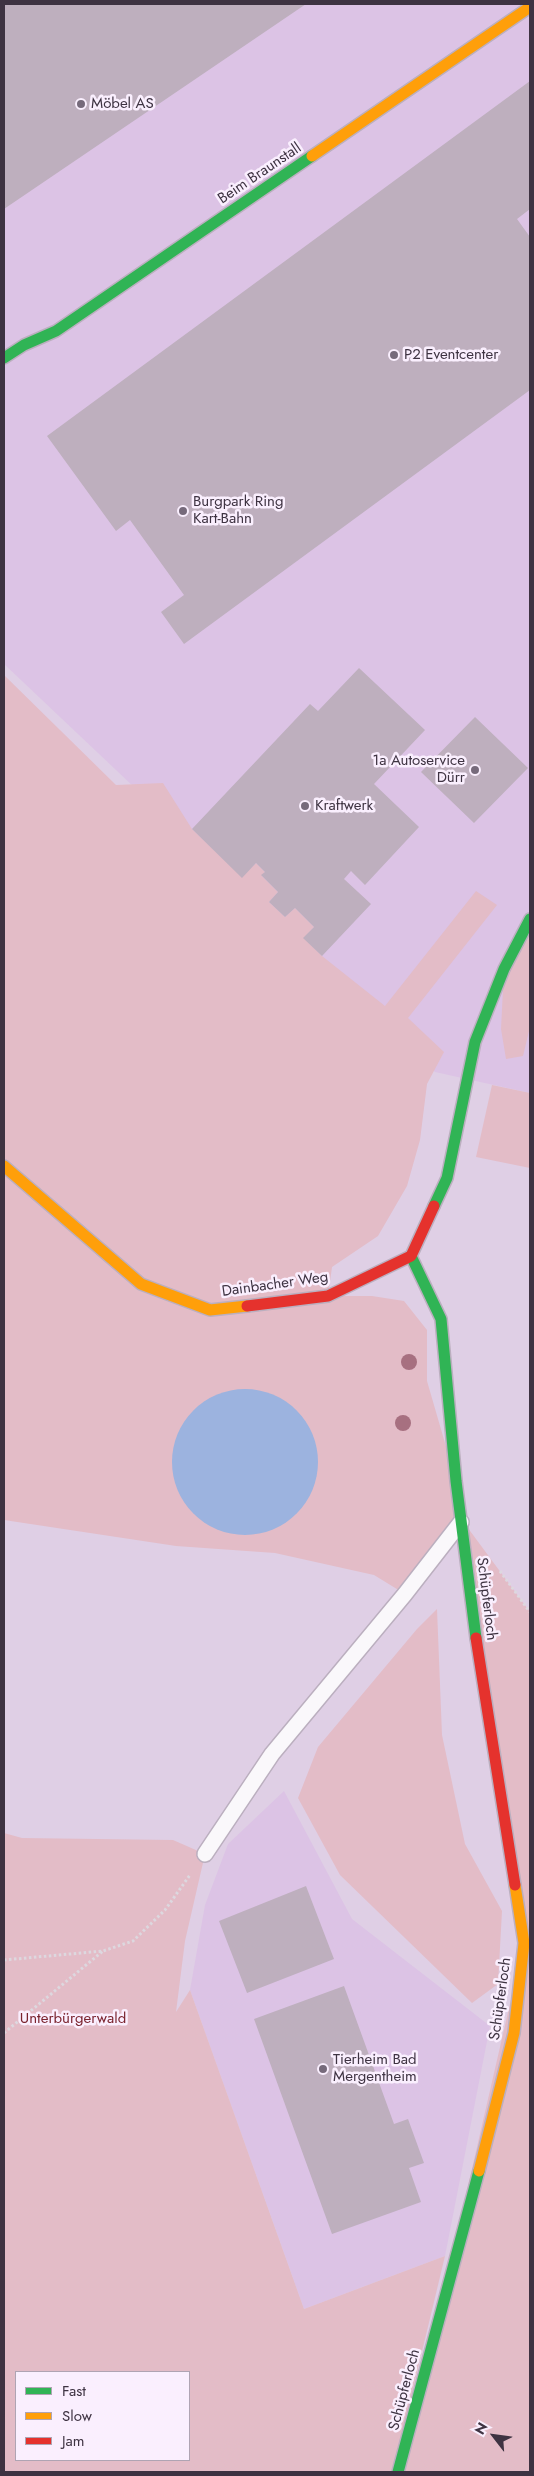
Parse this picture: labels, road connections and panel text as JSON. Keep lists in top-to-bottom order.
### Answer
{
  "streets": {
    "street": ["Beim Braunstall", "Dainbacher Weg", "Schüpferloch"]
  },
  "crossings": [
    ["Dainbacher Weg", "Schüpferloch"]
  ],
  "parks": ["Unterbürgerwald"],
  "places": [
    "Möbel AS",
    "P2 Eventcenter",
    "Burgpark Ring Kart-Bahn",
    "1a Autoservice Dürr",
    "Kraftwerk",
    "Tierheim Bad Mergentheim"
  ],
  "legend": ["Fast", "Slow", "Jam"],
  "north": "top left"
}
